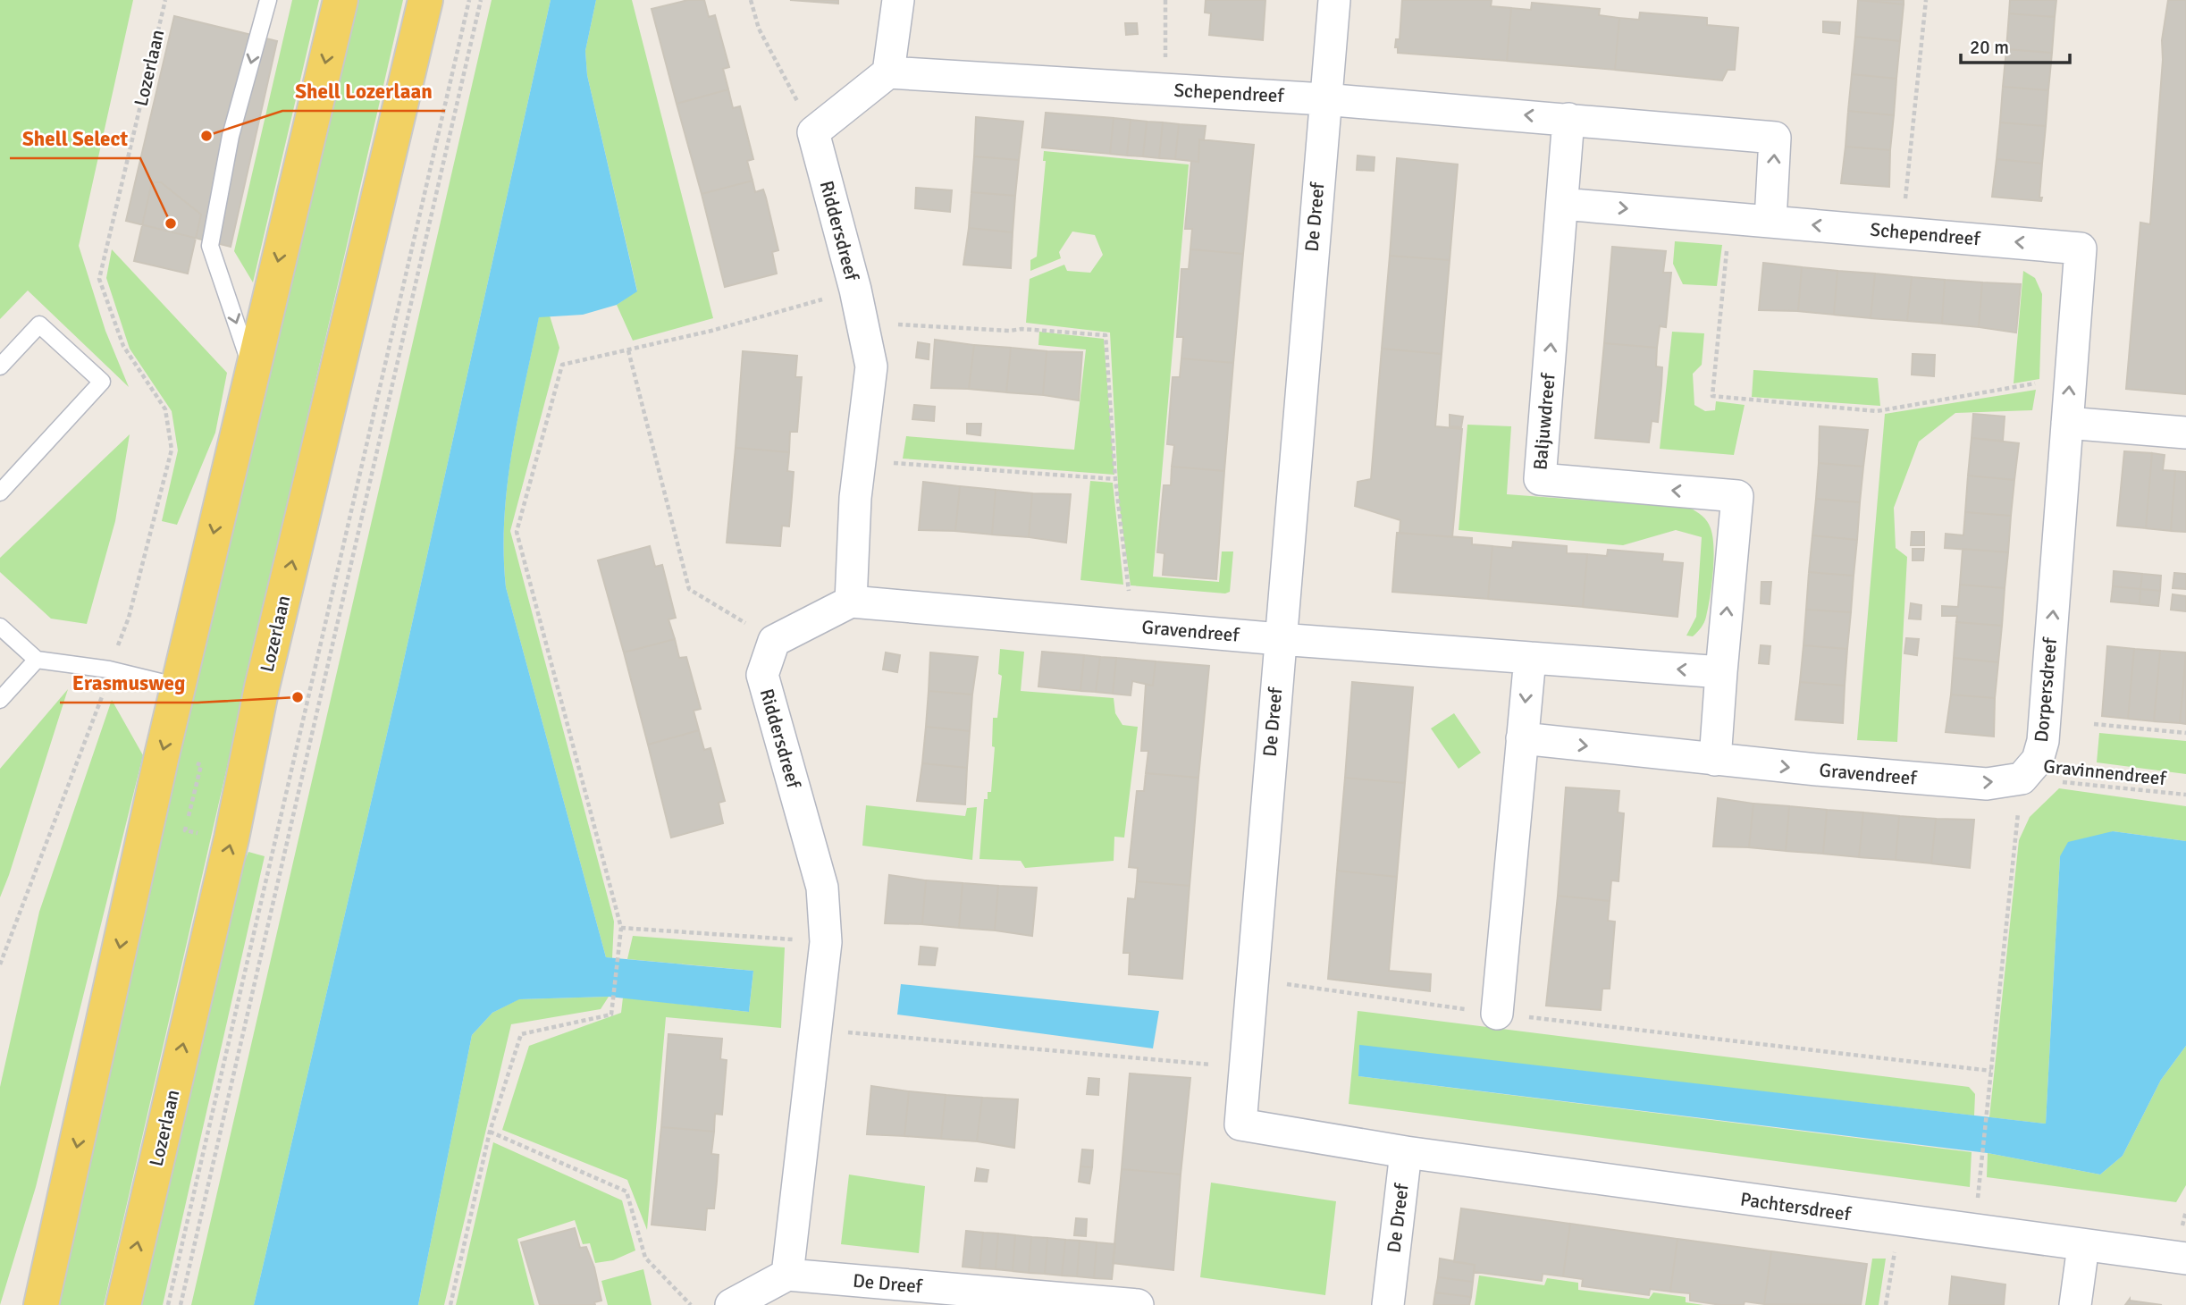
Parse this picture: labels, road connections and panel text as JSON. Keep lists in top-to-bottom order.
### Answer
{
  "streets": {
    "main road": ["Lozerlaan"],
    "street": [
      "Schependreef",
      "De Dreef",
      "Riddersdreef",
      "Baljuwdreef",
      "Gravendreef",
      "Dorpersdreef",
      "Pachtersdreef"
    ],
    "path": ["Gravinnendreef"]
  },
  "crossings": [
    ["Schependreef", "De Dreef"],
    ["Schependreef", "Baljuwdreef"],
    ["Schependreef", "Dorpersdreef"],
    ["De Dreef", "Riddersdreef"],
    ["De Dreef", "Gravendreef"],
    ["De Dreef", "Pachtersdreef"],
    ["Riddersdreef", "Gravendreef"],
    ["Baljuwdreef", "Gravendreef"],
    ["Gravendreef", "Dorpersdreef"],
    ["Gravendreef", "Gravinnendreef"],
    ["Dorpersdreef", "Gravinnendreef"]
  ],
  "one_way": ["Dorpersdreef"],
  "places": ["Shell Lozerlaan", "Shell Select", "Erasmusweg"],
  "scale_bar": "20 m"
}
